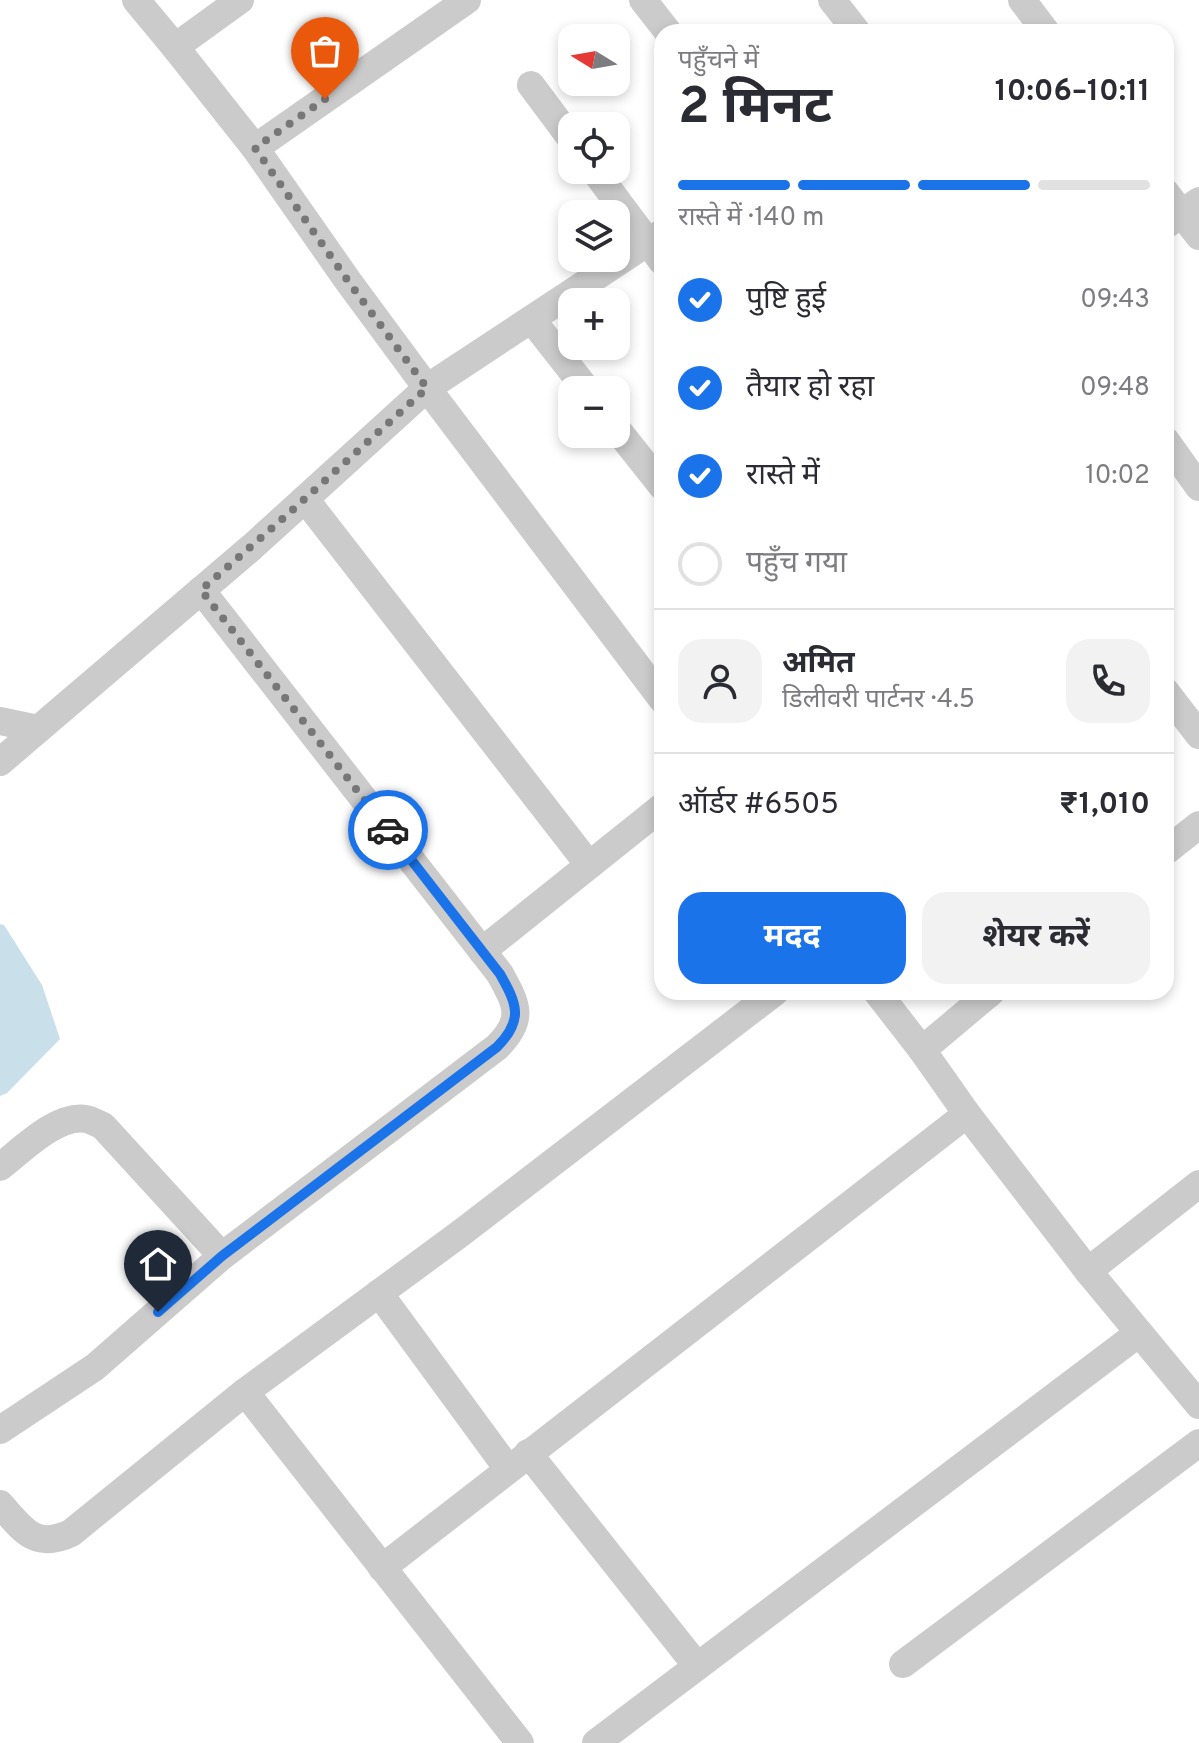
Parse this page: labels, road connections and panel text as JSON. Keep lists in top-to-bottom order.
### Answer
{
  "north": "left",
  "page": {
    "map_buttons": ["+", "−"],
    "heading": ["2 मिनट", "पहुँचने में", "10:06–10:11"],
    "panel": [
      "अमित",
      "डिलीवरी पार्टनर · 4.5",
      "ऑर्डर #6505",
      "₹1,010"
    ],
    "bar": "रास्ते में · 140 m",
    "list": [
      ["पुष्टि हुई", "09:43"],
      ["तैयार हो रहा", "09:48"],
      ["रास्ते में", "10:02"],
      "पहुँच गया"
    ],
    "buttons": ["मदद", "शेयर करें"]
  }
}
